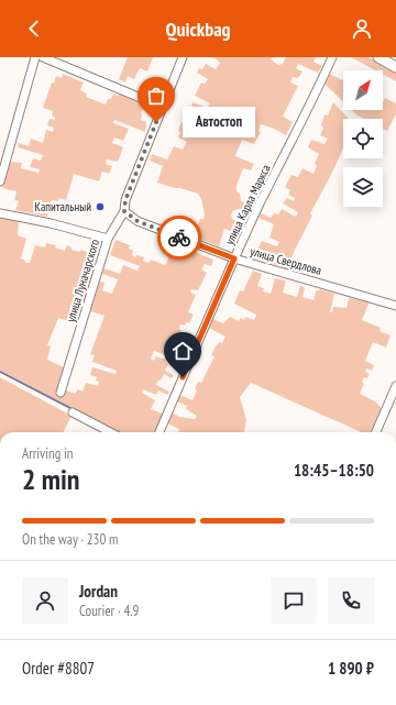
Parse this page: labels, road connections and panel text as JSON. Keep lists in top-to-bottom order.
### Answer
{
  "streets": {
    "street": ["улица Карла Маркса", "улица Свердлова", "улица Луначарского"]
  },
  "crossings": [
    ["улица Карла Маркса", "улица Свердлова"],
    ["улица Свердлова", "улица Луначарского"]
  ],
  "places": ["Автостоп", "Капитальный"],
  "north": "top right",
  "page": {
    "header": "Quickbag",
    "bubble": "Автостоп",
    "heading": ["2 min", "Arriving in", "18:45–18:50"],
    "panel": [
      "Jordan",
      "Courier · 4.9",
      "Order #8807",
      "1 890 ₽"
    ],
    "bar": "On the way · 230 m"
  }
}
